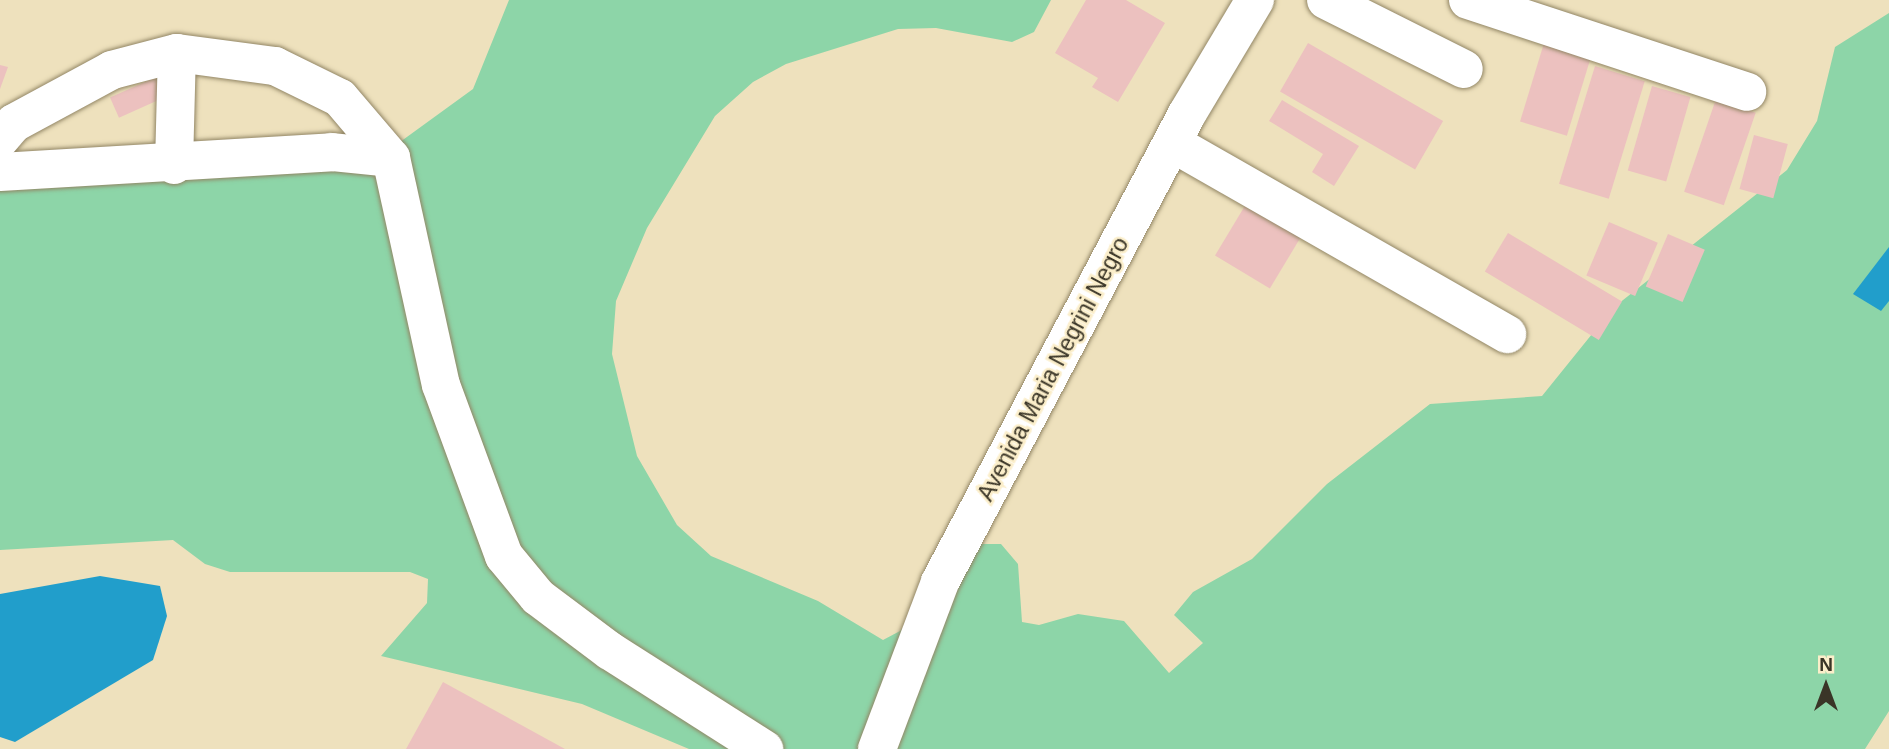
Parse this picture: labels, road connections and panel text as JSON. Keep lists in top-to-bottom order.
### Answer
{
  "streets": {
    "street": ["Avenida Maria Negrini Negro"]
  },
  "north": "top"
}
